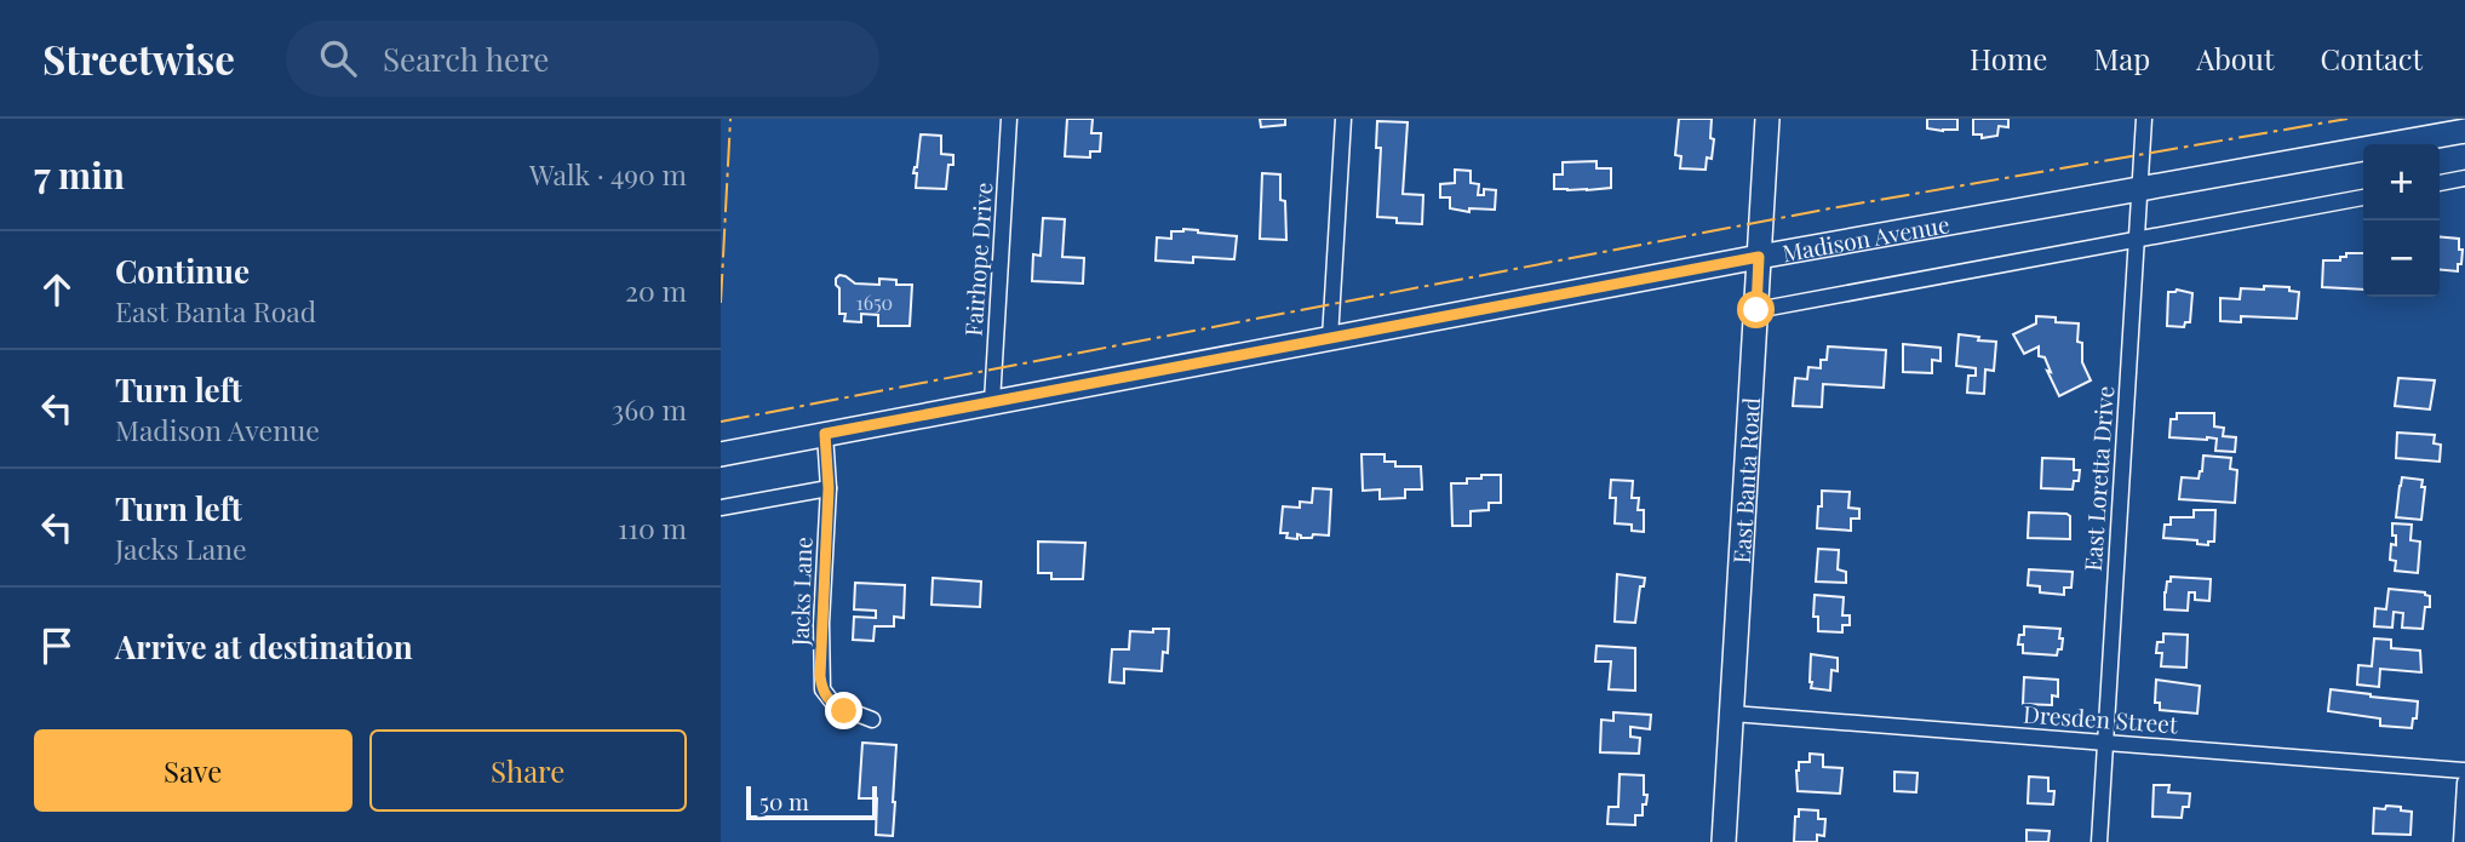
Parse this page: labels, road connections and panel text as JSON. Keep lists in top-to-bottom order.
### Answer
{
  "streets": {
    "main road": ["Madison Avenue", "East Banta Road"],
    "street": [
      "Fairhope Drive",
      "East Loretta Drive",
      "Jacks Lane",
      "Dresden Street"
    ]
  },
  "crossings": [
    ["Madison Avenue", "Fairhope Drive"],
    ["Madison Avenue", "East Loretta Drive"],
    ["Madison Avenue", "East Banta Road"],
    ["Madison Avenue", "Jacks Lane"],
    ["East Loretta Drive", "Dresden Street"],
    ["East Banta Road", "Dresden Street"]
  ],
  "house_numbers": ["1650"],
  "scale_bar": "50 m",
  "page": {
    "header": "Streetwise",
    "search": "Search here",
    "nav": [
      "Home",
      "Map",
      "About",
      "Contact"
    ],
    "heading": ["7 min", "Walk · 490 m"],
    "map_buttons": ["+", "−"],
    "list": [
      ["Continue", "East Banta Road", "20 m"],
      ["Turn left", "Madison Avenue", "360 m"],
      ["Turn left", "Jacks Lane", "110 m"],
      "Arrive at destination"
    ],
    "buttons": ["Save", "Share"],
    "scale": "50 m"
  }
}
